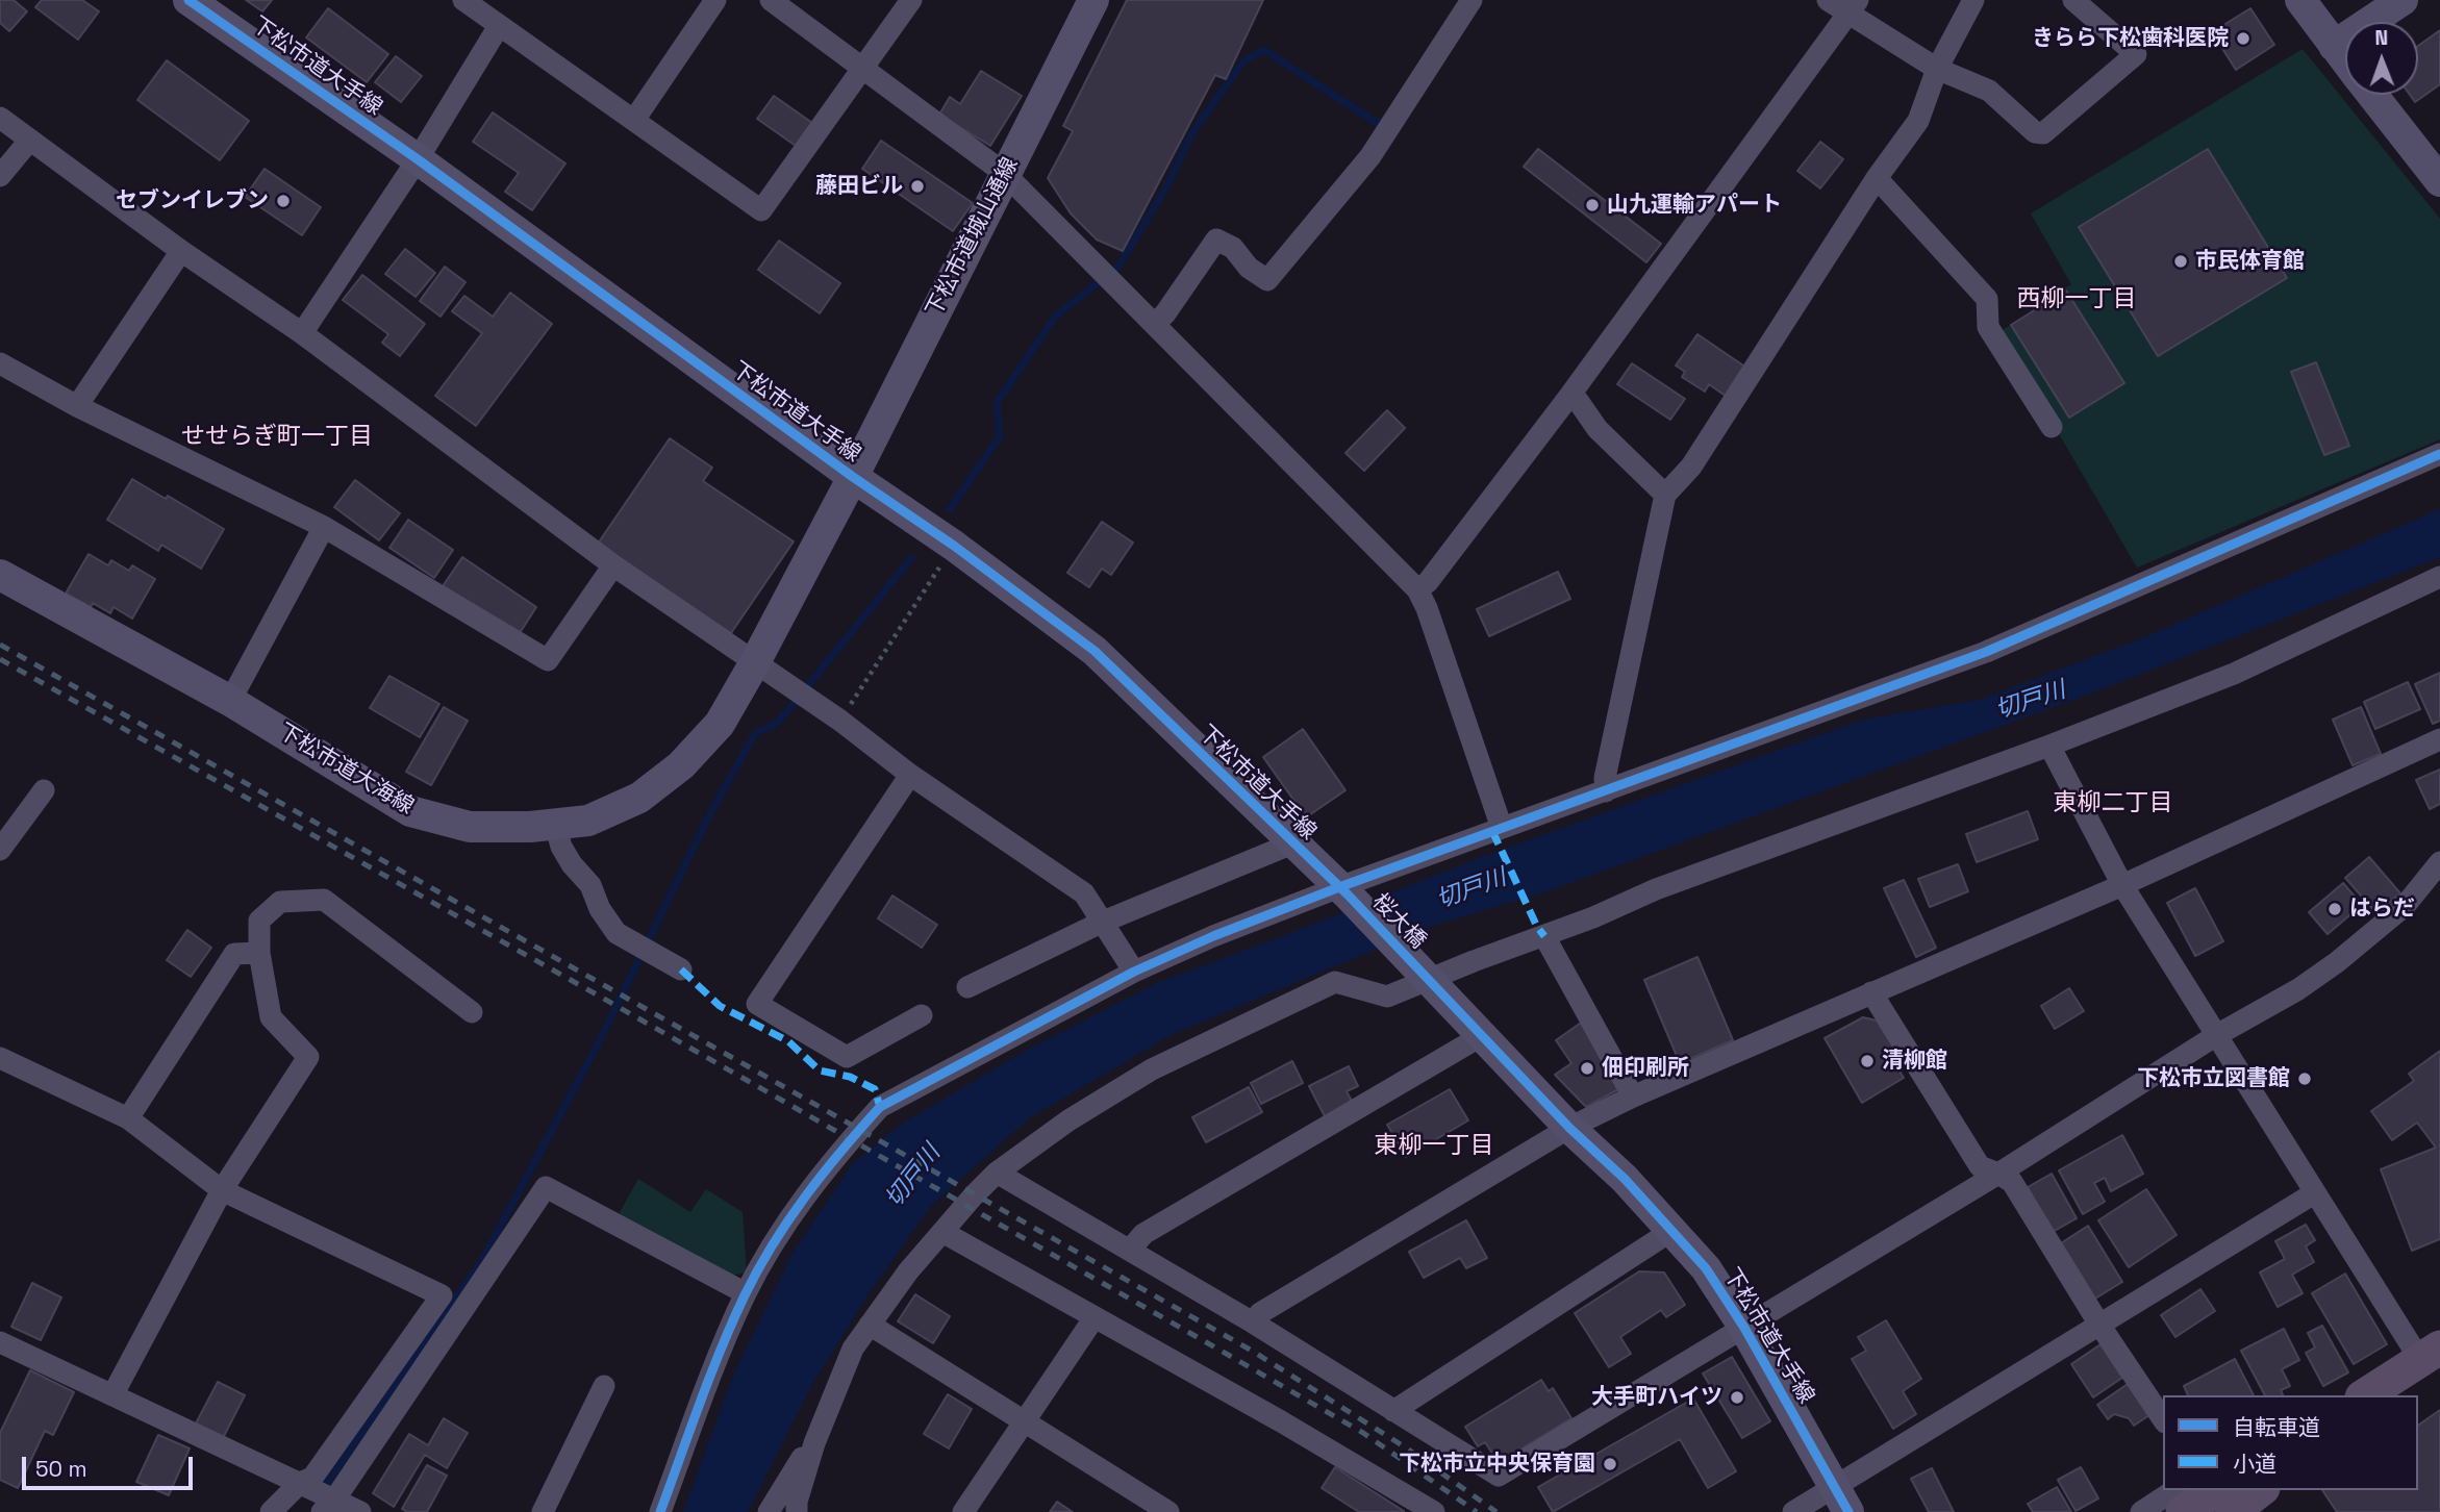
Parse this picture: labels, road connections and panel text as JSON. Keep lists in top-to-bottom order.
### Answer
{
  "streets": {
    "street": [
      "下松市道大手線",
      "下松市道城山通線",
      "下松市道大海線",
      "桜大橋"
    ]
  },
  "crossings": [
    ["下松市道大手線", "下松市道城山通線"],
    ["下松市道大手線", "下松市道大海線"],
    ["下松市道大手線", "桜大橋"],
    ["下松市道城山通線", "下松市道大海線"]
  ],
  "districts": [
    "西柳一丁目",
    "せせらぎ町一丁目",
    "東柳二丁目",
    "東柳一丁目"
  ],
  "water": ["切戸川"],
  "places": [
    "きらら下松歯科医院",
    "藤田ビル",
    "セブンイレブン",
    "山九運輸アパート",
    "市民体育館",
    "はらだ",
    "清柳館",
    "佃印刷所",
    "下松市立図書館",
    "大手町ハイツ",
    "下松市立中央保育園"
  ],
  "legend": ["自転車道", "小道"],
  "scale_bar": "50 m",
  "north": "top"
}
